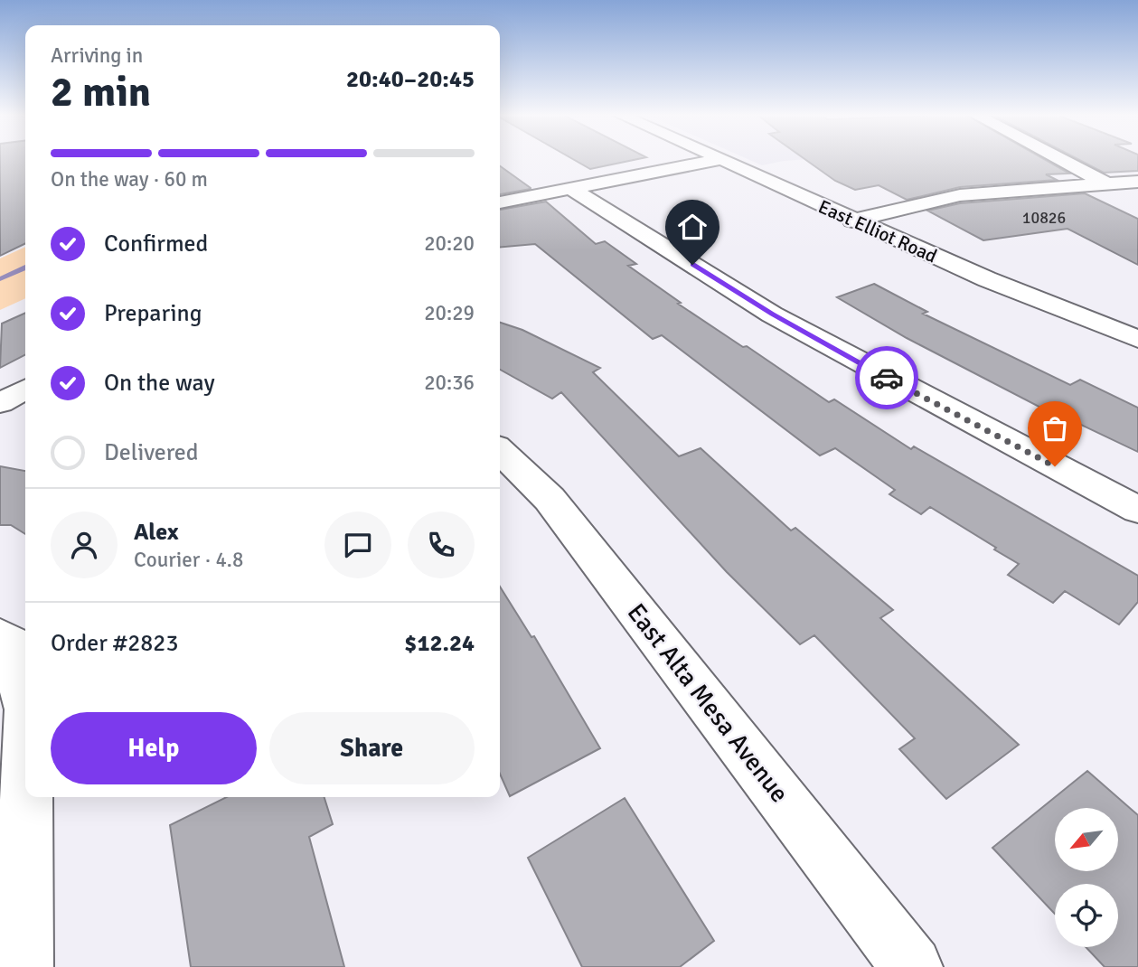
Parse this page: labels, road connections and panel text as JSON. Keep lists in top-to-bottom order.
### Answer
{
  "streets": {
    "street": ["East Elliot Road", "East Alta Mesa Avenue"]
  },
  "house_numbers": ["10826"],
  "north": "bottom left",
  "page": {
    "heading": ["2 min", "Arriving in", "20:40–20:45"],
    "panel": [
      "Alex",
      "Courier · 4.8",
      "Order #2823",
      "$12.24"
    ],
    "bar": "On the way · 60 m",
    "list": [
      ["Confirmed", "20:20"],
      ["Preparing", "20:29"],
      ["On the way", "20:36"],
      "Delivered"
    ],
    "buttons": ["Help", "Share"]
  }
}
